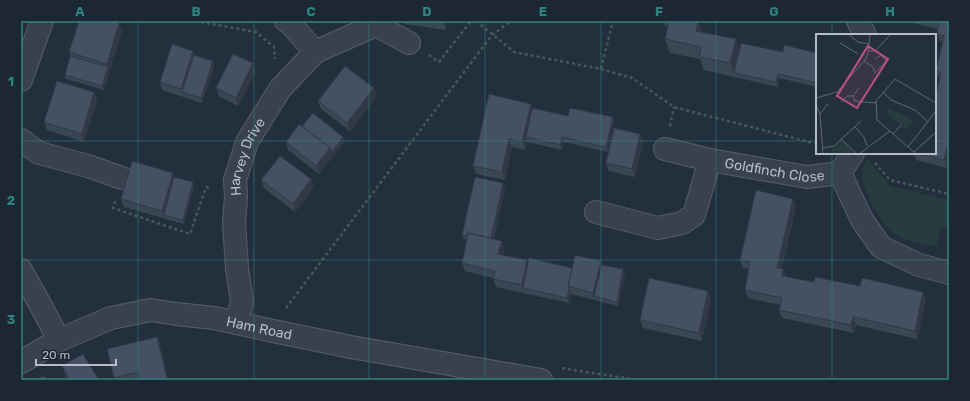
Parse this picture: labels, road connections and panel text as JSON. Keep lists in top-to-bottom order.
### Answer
{
  "streets": {
    "street": ["Harvey Drive", "Goldfinch Close", "Ham Road"]
  },
  "crossings": [
    ["Harvey Drive", "Ham Road"]
  ],
  "scale_bar": "20 m",
  "grid": {
    "columns": [
      "A",
      "B",
      "C",
      "D",
      "E",
      "F",
      "G",
      "H"
    ],
    "rows": ["1", "2", "3"]
  }
}
